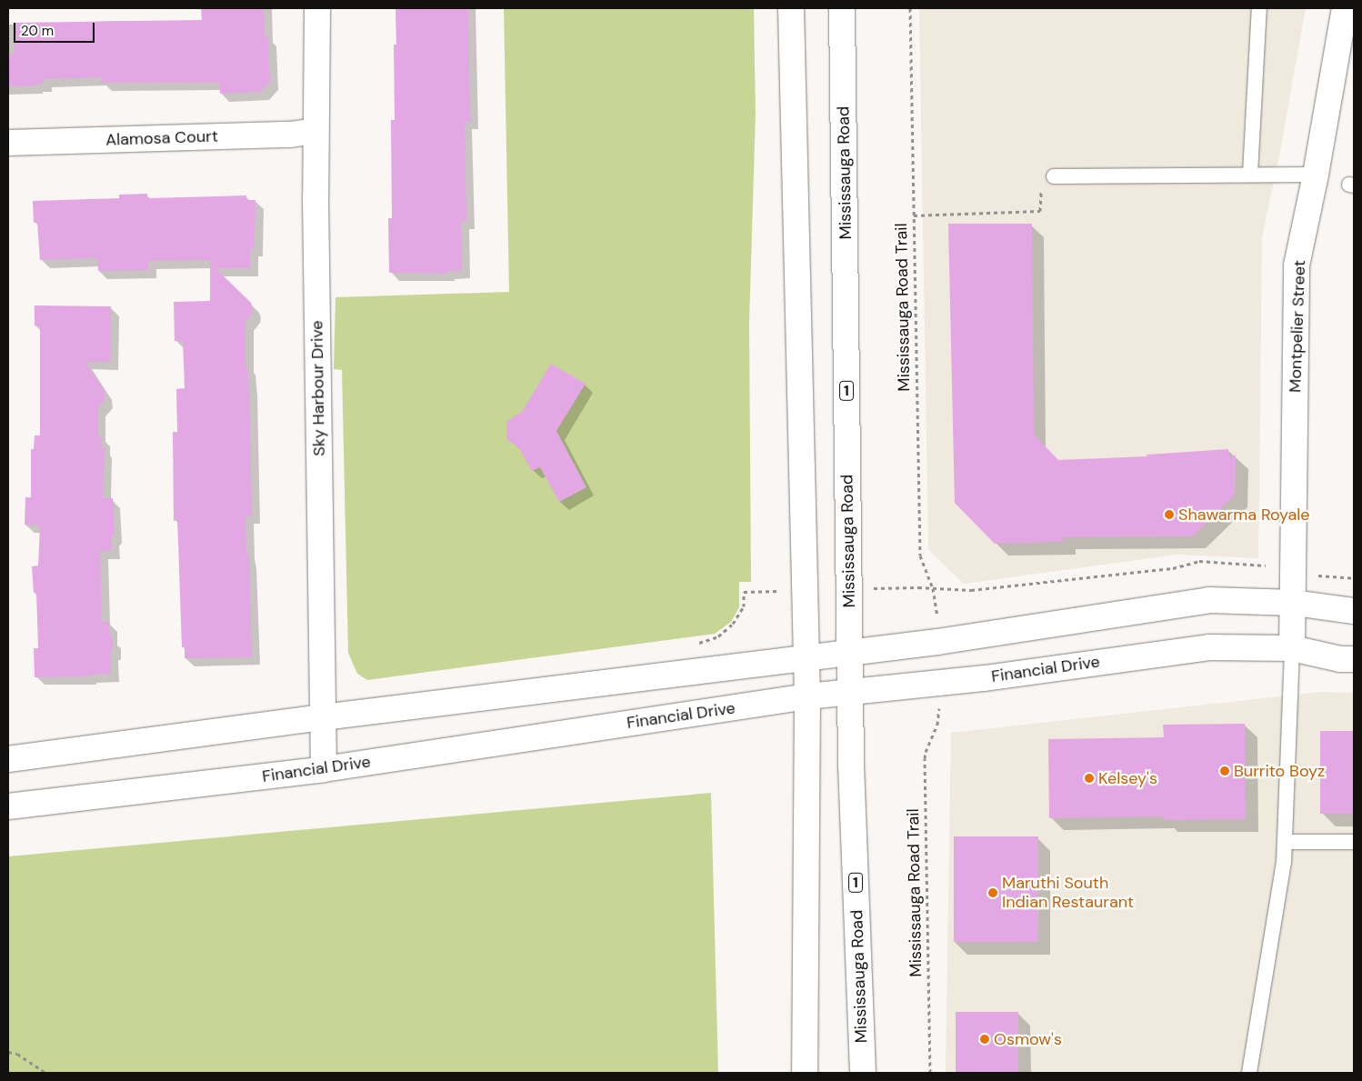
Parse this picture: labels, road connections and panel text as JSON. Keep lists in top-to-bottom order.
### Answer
{
  "streets": {
    "street": [
      "Alamosa Court",
      "Mississauga Road",
      "Montpelier Street",
      "Sky Harbour Drive",
      "1",
      "Financial Drive"
    ],
    "path": ["Mississauga Road Trail"]
  },
  "crossings": [
    ["Alamosa Court", "Sky Harbour Drive"],
    ["Mississauga Road", "Financial Drive"],
    ["Montpelier Street", "Financial Drive"],
    ["Sky Harbour Drive", "Financial Drive"]
  ],
  "places": [
    "Shawarma Royale",
    "Burrito Boyz",
    "Kelsey's",
    "Maruthi South Indian Restaurant",
    "Osmow's"
  ],
  "scale_bar": "20 m"
}
